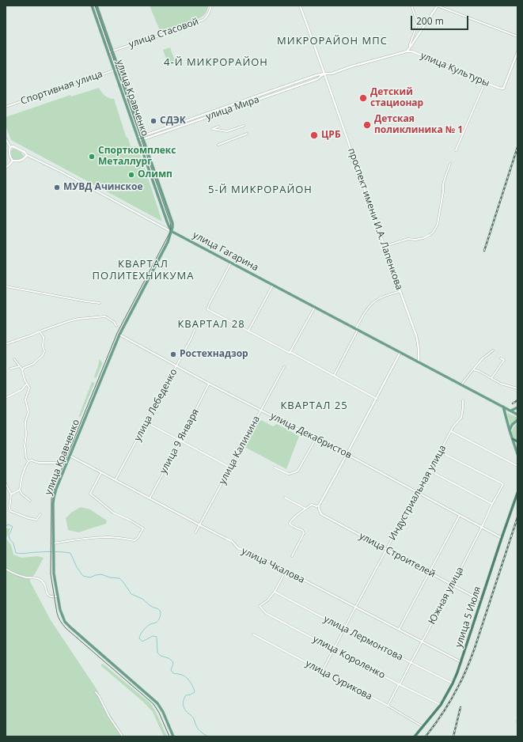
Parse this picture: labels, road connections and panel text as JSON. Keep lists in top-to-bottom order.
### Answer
{
  "streets": {
    "highway": ["улица 5 Июля"],
    "main road": [
      "улица Культуры",
      "улица Кравченко",
      "улица Мира",
      "проспект имени И.А. Лапенкова",
      "улица Гагарина",
      "улица Декабристов",
      "улица Строителей",
      "улица Чкалова"
    ],
    "street": [
      "улица Стасовой",
      "Спортивная улица",
      "улица Лебеденко",
      "улица 9 Января",
      "улица Калинина",
      "Индустриальная улица",
      "Южная улица",
      "улица Лермонтова",
      "улица Короленко",
      "улица Сурикова"
    ]
  },
  "crossings": [
    ["улица Стасовой", "улица Кравченко"],
    ["улица Культуры", "улица Мира"],
    ["Спортивная улица", "улица Кравченко"],
    ["улица Кравченко", "улица Мира"],
    ["улица Кравченко", "улица Гагарина"],
    ["улица Кравченко", "улица Декабристов"],
    ["улица Кравченко", "улица Чкалова"],
    ["улица Мира", "проспект имени И.А. Лапенкова"],
    ["проспект имени И.А. Лапенкова", "улица Гагарина"],
    ["улица Лебеденко", "улица Декабристов"],
    ["улица Лебеденко", "улица Чкалова"],
    ["улица Декабристов", "улица 9 Января"],
    ["улица Декабристов", "улица Калинина"],
    ["улица Декабристов", "Индустриальная улица"],
    ["улица Декабристов", "Южная улица"],
    ["улица Декабристов", "улица 5 Июля"],
    ["улица 9 Января", "улица Чкалова"],
    ["улица Калинина", "улица Чкалова"],
    ["Индустриальная улица", "улица Строителей"],
    ["Индустриальная улица", "улица Чкалова"],
    ["Индустриальная улица", "Южная улица"],
    ["Индустриальная улица", "улица Лермонтова"],
    ["Индустриальная улица", "улица Короленко"],
    ["Индустриальная улица", "улица Сурикова"],
    ["улица Строителей", "Южная улица"],
    ["улица Строителей", "улица 5 Июля"],
    ["улица Чкалова", "Южная улица"],
    ["улица Чкалова", "улица 5 Июля"],
    ["Южная улица", "улица Лермонтова"],
    ["Южная улица", "улица Короленко"],
    ["Южная улица", "улица Сурикова"],
    ["улица 5 Июля", "улица Лермонтова"],
    ["улица 5 Июля", "улица Короленко"],
    ["улица 5 Июля", "улица Сурикова"],
    ["улица Лермонтова", "улица Короленко"]
  ],
  "districts": [
    "МИКРОРАЙОН МПС",
    "4-Й МИКРОРАЙОН",
    "5-Й МИКРОРАЙОН",
    "КВАРТАЛ ПОЛИТЕХНИКУМА",
    "КВАРТАЛ 28",
    "КВАРТАЛ 25"
  ],
  "places": [
    "Детский стационар",
    "СДЭК",
    "Детская поликлиника № 1",
    "ЦРБ",
    "Спорткомплекс Металлург",
    "Олимп",
    "МУВД Ачинское",
    "Ростехнадзор"
  ],
  "scale_bar": "200 m"
}
